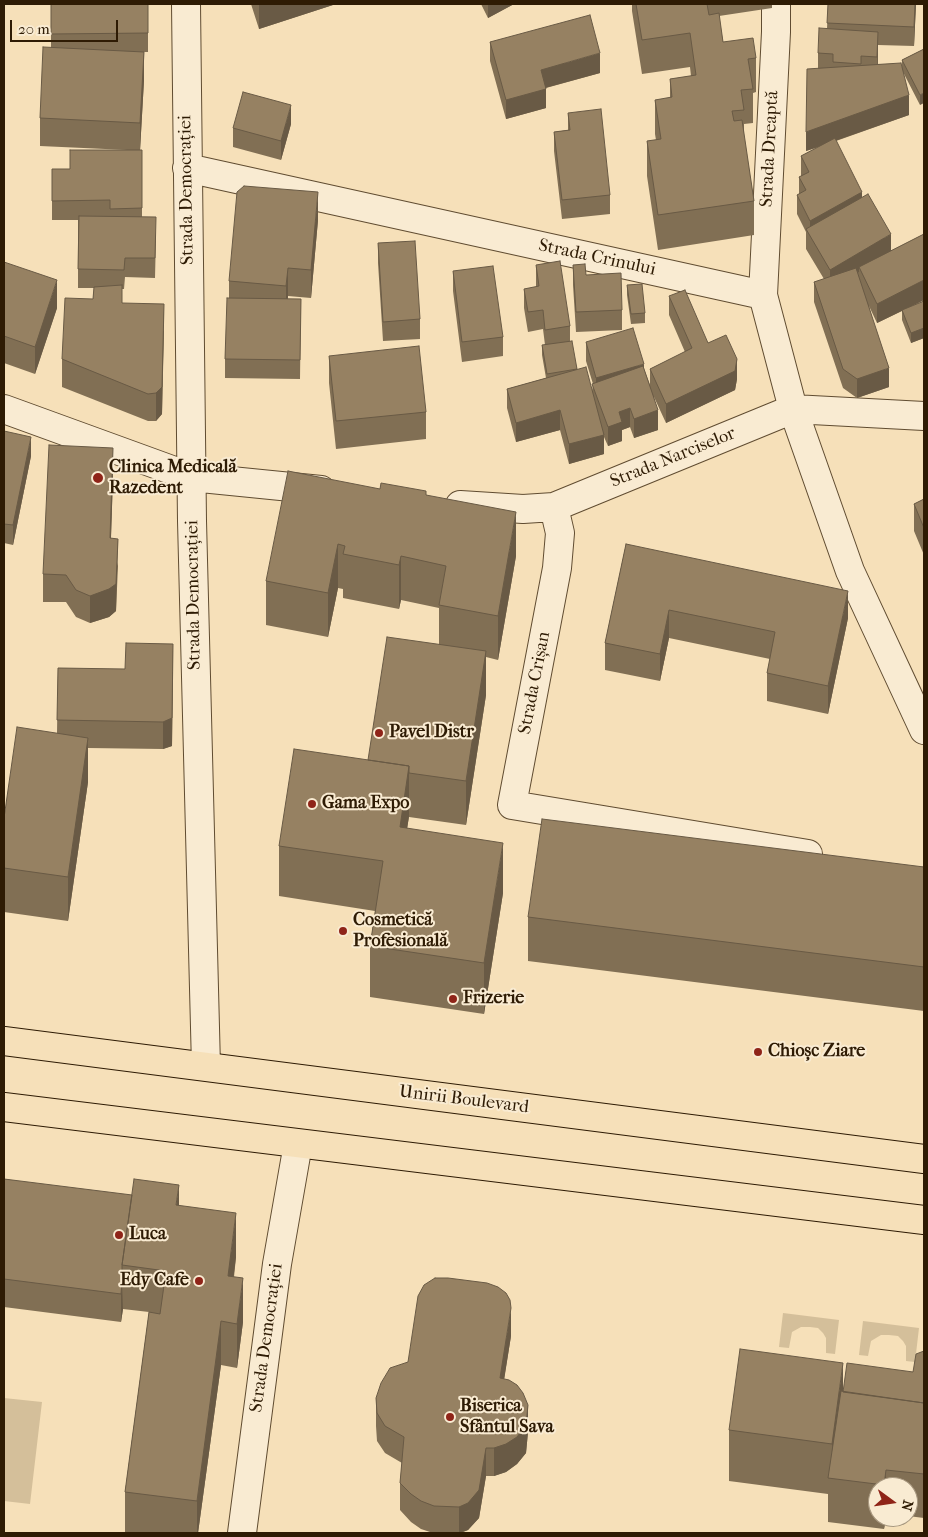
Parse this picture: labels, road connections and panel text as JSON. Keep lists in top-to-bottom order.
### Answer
{
  "streets": {
    "main road": ["Unirii Boulevard"],
    "street": [
      "Strada Dreaptă",
      "Strada Democrației",
      "Strada Crinului",
      "Strada Narciselor",
      "Strada Crișan"
    ]
  },
  "crossings": [
    ["Strada Dreaptă", "Strada Crinului"],
    ["Strada Democrației", "Strada Crinului"],
    ["Strada Democrației", "Unirii Boulevard"],
    ["Strada Narciselor", "Strada Crișan"]
  ],
  "places": [
    "Clinica Medicală Razedent",
    "Pavel Distr",
    "Gama Expo",
    "Cosmetică Profesională",
    "Frizerie",
    "Chioșc Ziare",
    "Luca",
    "Edy Cafe",
    "Biserica Sfântul Sava"
  ],
  "scale_bar": "20 m",
  "north": "right"
}
